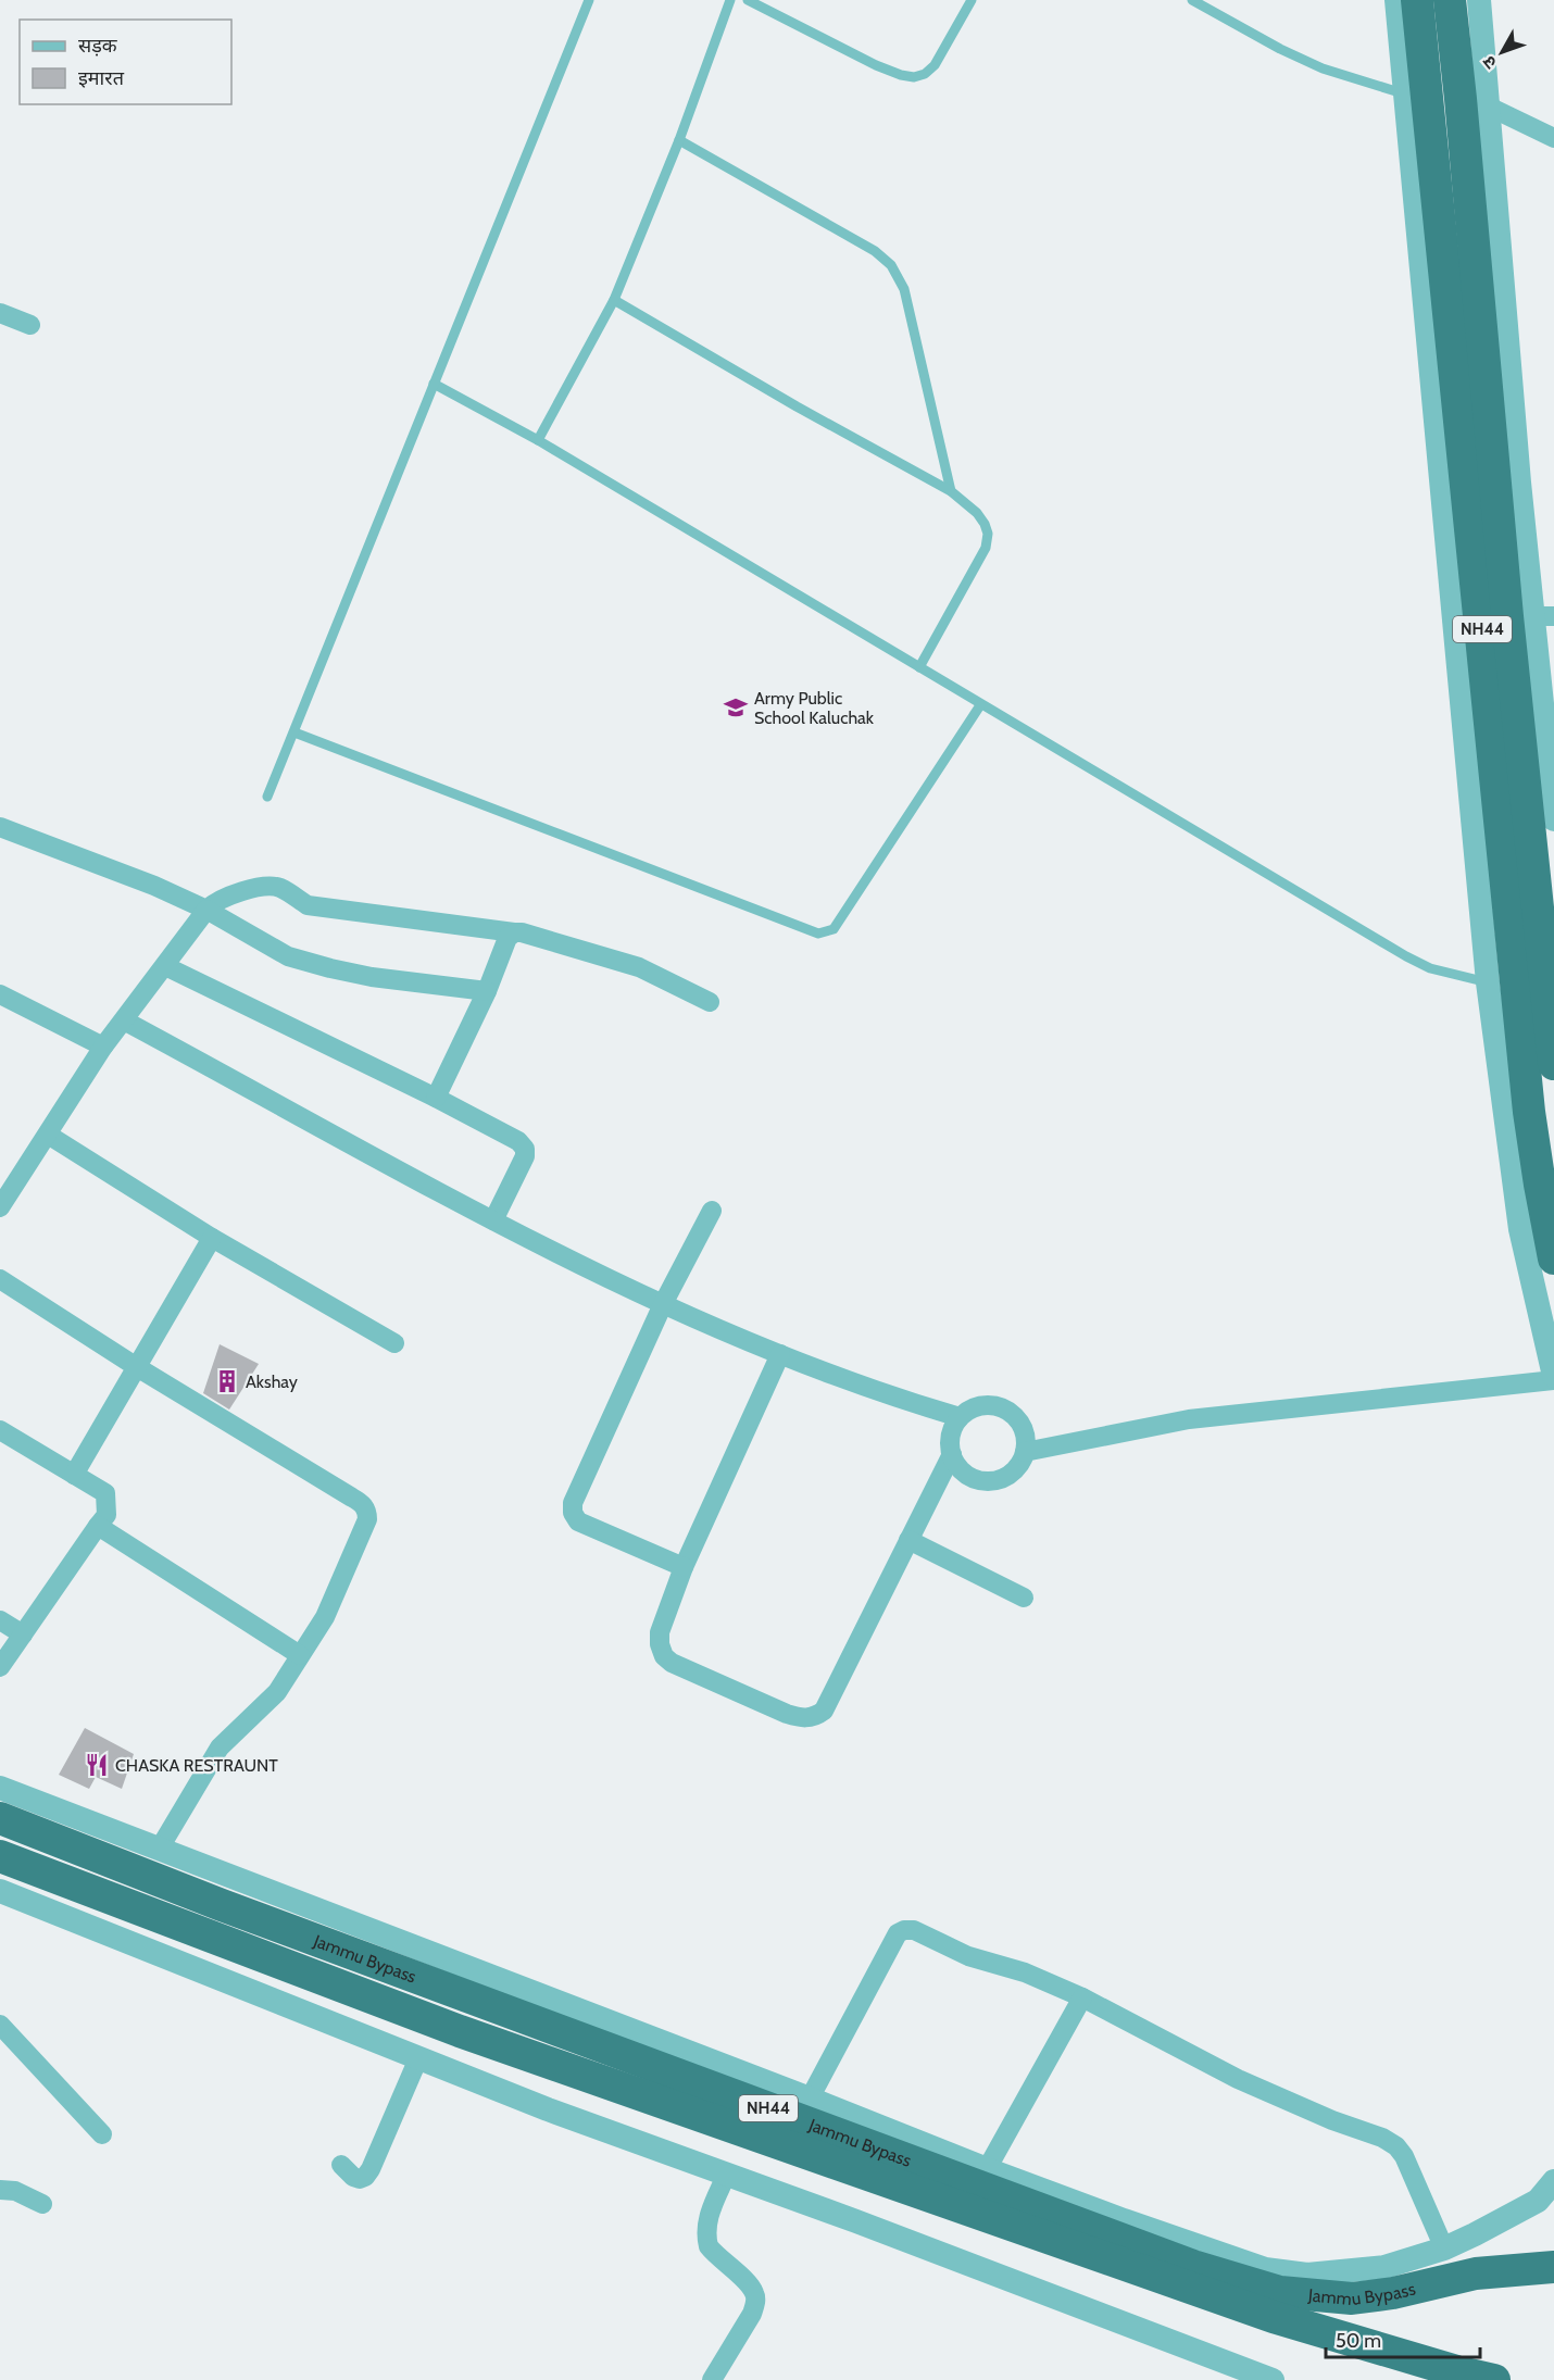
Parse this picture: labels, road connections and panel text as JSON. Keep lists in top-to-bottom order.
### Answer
{
  "streets": {
    "highway": ["NH44", "Jammu Bypass"]
  },
  "places": {
    "school or university": ["Army Public School Kaluchak"],
    "building": ["Akshay"],
    "restaurant": ["CHASKA RESTRAUNT"]
  },
  "legend": ["सड़क", "इमारत"],
  "scale_bar": "50 m",
  "north": "bottom left"
}
